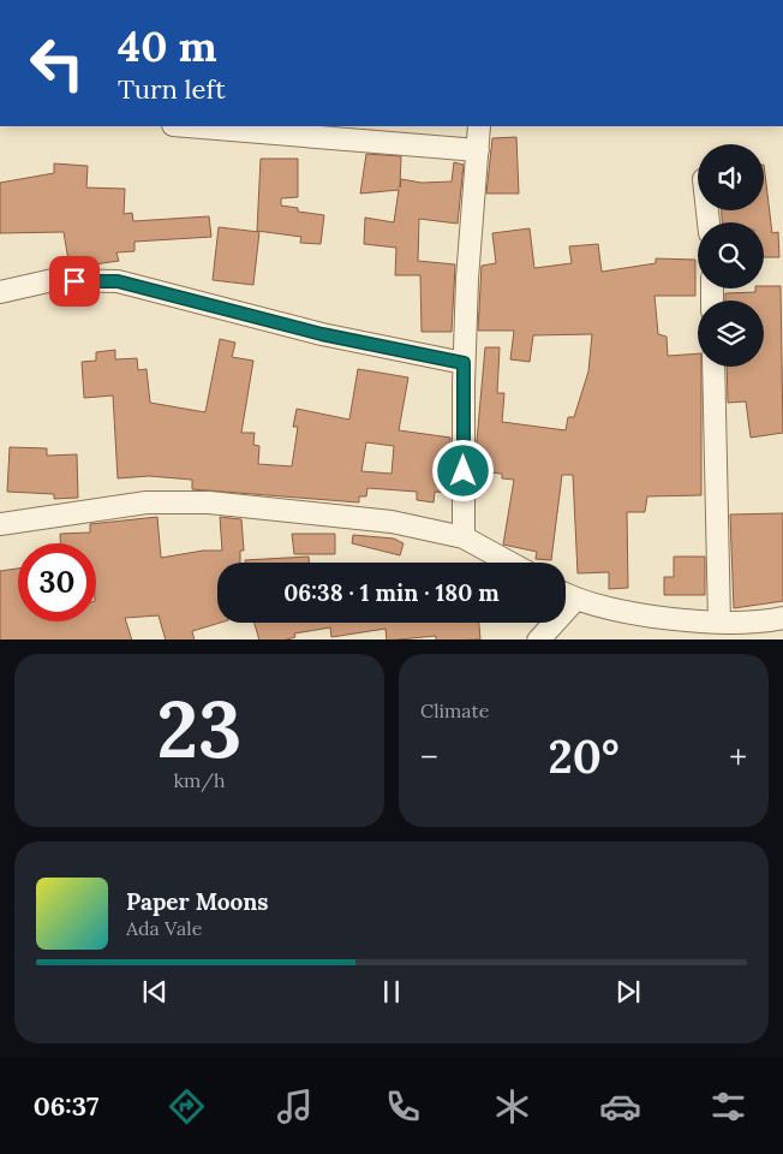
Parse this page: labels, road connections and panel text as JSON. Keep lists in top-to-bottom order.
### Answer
{
  "page": {
    "turn": ["40 m", "Turn left"],
    "limit": "30",
    "trip": "06:38 · 1 min · 180 m",
    "tile": [
      ["23", "km/h"],
      "Climate"
    ],
    "heat": ["−", "20°", "+"],
    "song": ["Paper Moons", "Ada Vale"],
    "tabs": "06:37"
  }
}
